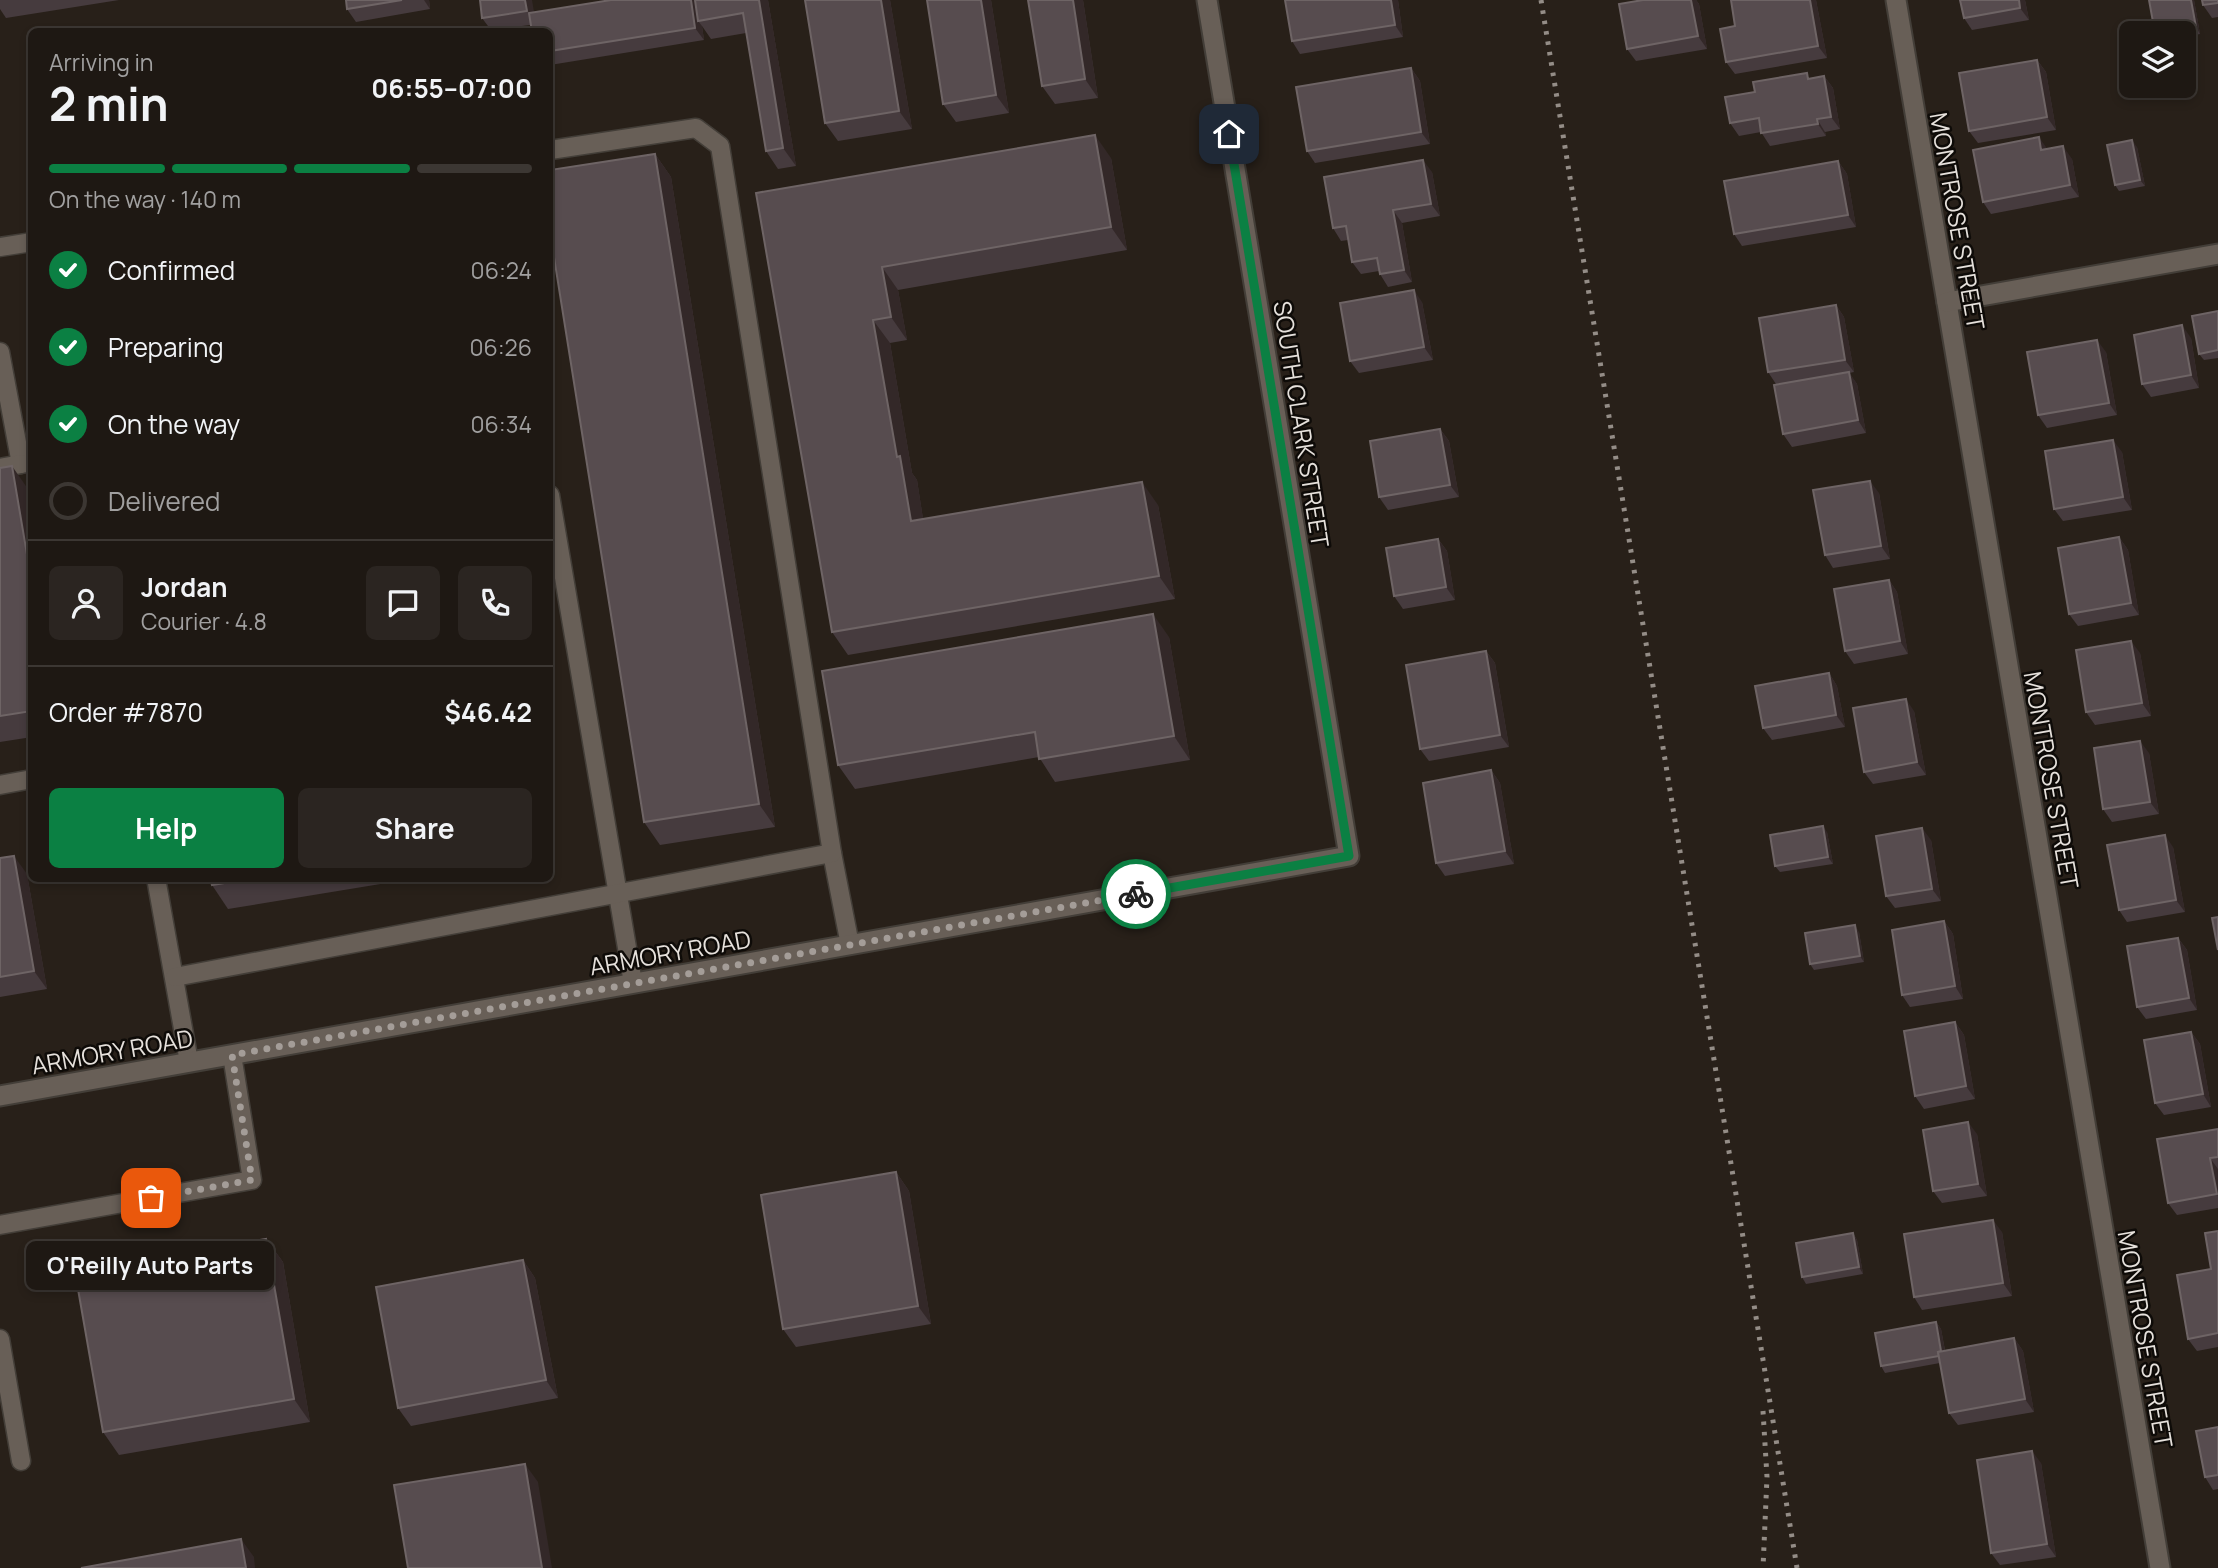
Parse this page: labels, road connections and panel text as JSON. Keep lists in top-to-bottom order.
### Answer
{
  "streets": {
    "street": ["MONTROSE STREET", "SOUTH CLARK STREET", "ARMORY ROAD"]
  },
  "crossings": [
    ["SOUTH CLARK STREET", "ARMORY ROAD"]
  ],
  "places": ["O'Reilly Auto Parts"],
  "page": {
    "heading": ["2 min", "Arriving in", "06:55–07:00"],
    "panel": [
      "Jordan",
      "Courier · 4.8",
      "Order #7870",
      "$46.42"
    ],
    "bar": "On the way · 140 m",
    "list": [
      ["Confirmed", "06:24"],
      ["Preparing", "06:26"],
      ["On the way", "06:34"],
      "Delivered"
    ],
    "buttons": ["Help", "Share"],
    "bubble": "O'Reilly Auto Parts"
  }
}
